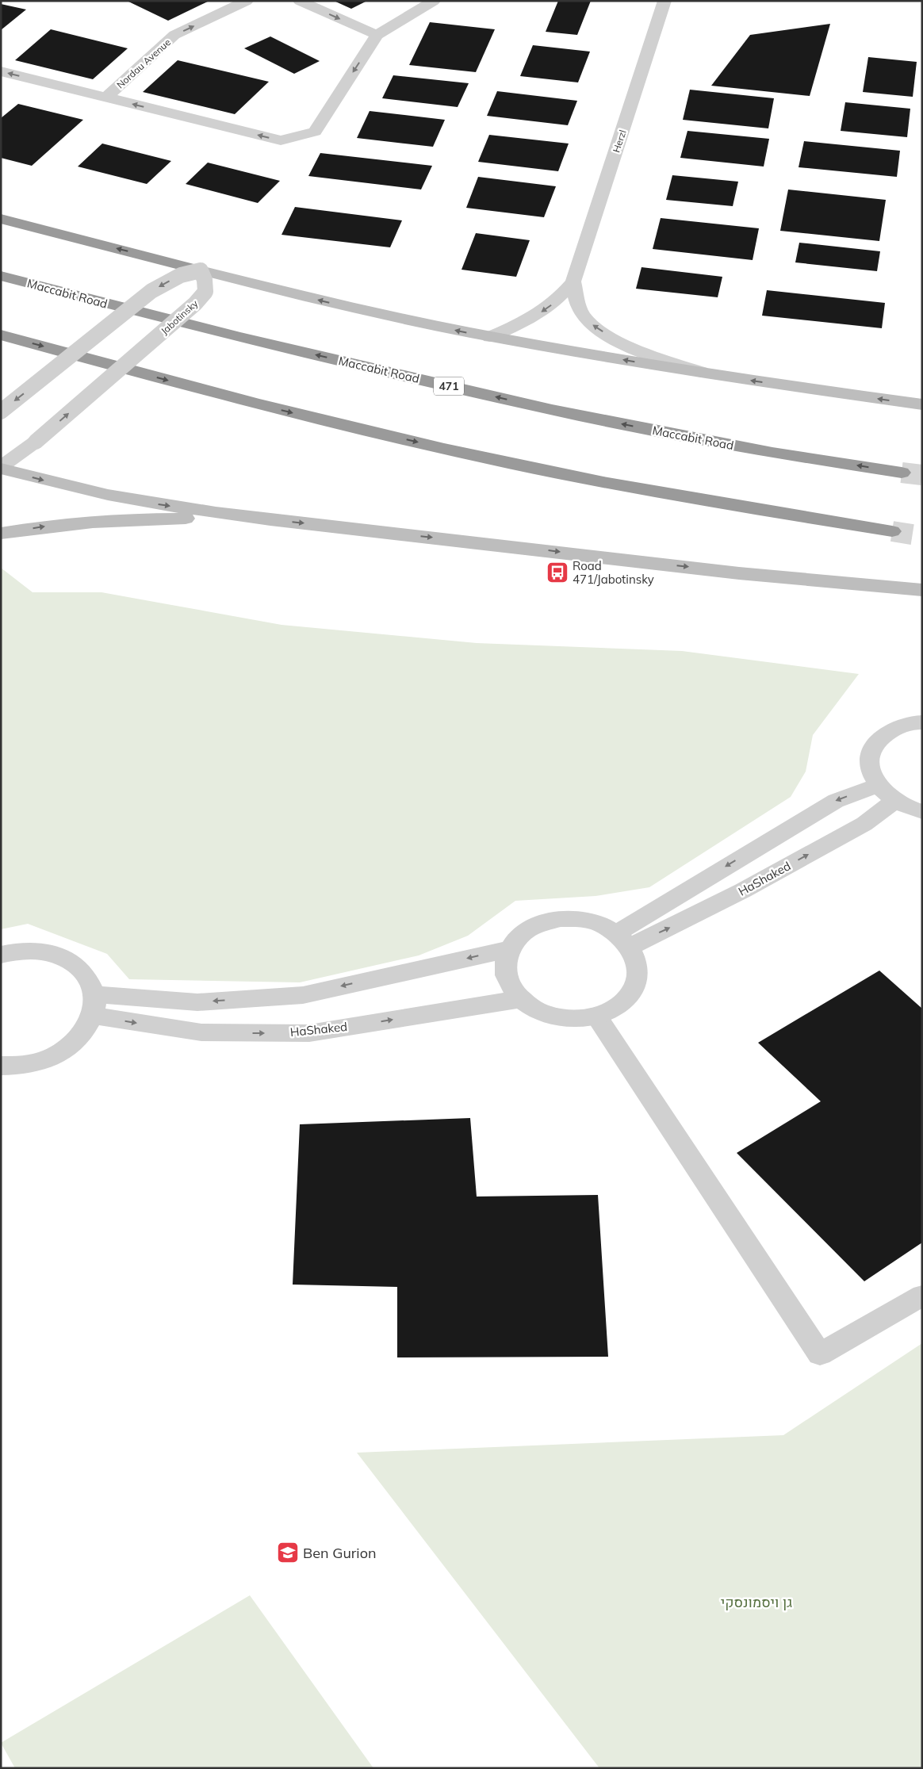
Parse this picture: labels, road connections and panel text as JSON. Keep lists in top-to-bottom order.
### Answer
{
  "streets": {
    "highway": ["Maccabit Road", "471"],
    "street": [
      "Nordau Avenue",
      "Herzl",
      "Jabotinsky",
      "HaShaked"
    ]
  },
  "one_way": ["Nordau Avenue"],
  "parks": ["גן ויסמונסקי"],
  "places": {
    "bus stop": ["Road 471/Jabotinsky"],
    "school or university": ["Ben Gurion"]
  }
}
